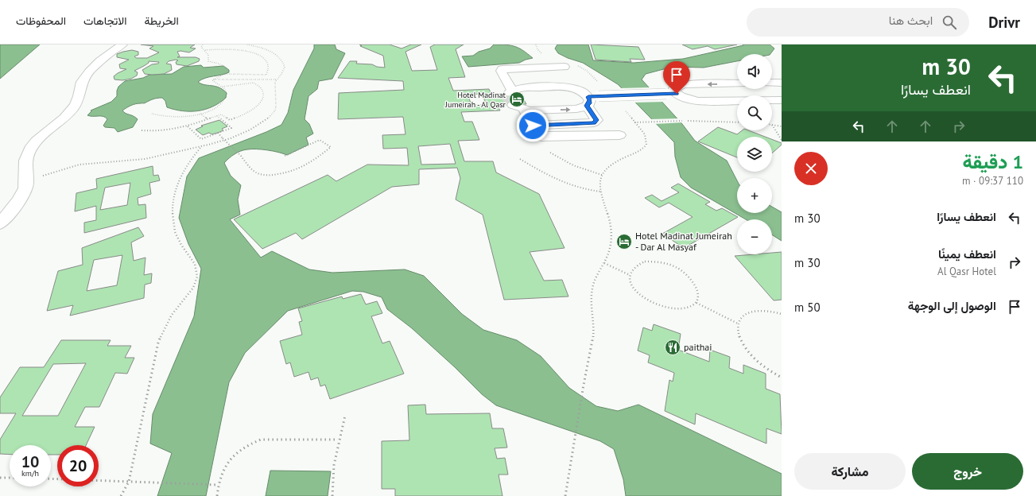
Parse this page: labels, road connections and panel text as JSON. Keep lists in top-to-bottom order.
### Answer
{
  "places": {
    "hotel": ["Hotel Madinat Jumeirah - Al Qasr", "Hotel Madinat Jumeirah - Dar Al Masyaf"],
    "restaurant": ["paithai"]
  },
  "page": {
    "header": "Drivr",
    "search": "ابحث هنا",
    "nav": ["الخريطة", "الاتجاهات", "المحفوظات"],
    "turn": ["30 m", "انعطف يسارًا"],
    "map_buttons": ["+", "−"],
    "heading": ["1 دقيقة", "110 m · 09:37"],
    "list": [
      {
        "name": "انعطف يسارًا",
        "value": "30 m"
      },
      {
        "name": "انعطف يمينًا",
        "note": "Al Qasr Hotel",
        "value": "30 m"
      },
      {
        "name": "الوصول إلى الوجهة",
        "value": "50 m"
      }
    ],
    "speed": "10 km/h",
    "limit": "20",
    "buttons": ["خروج", "مشاركة"]
  }
}
